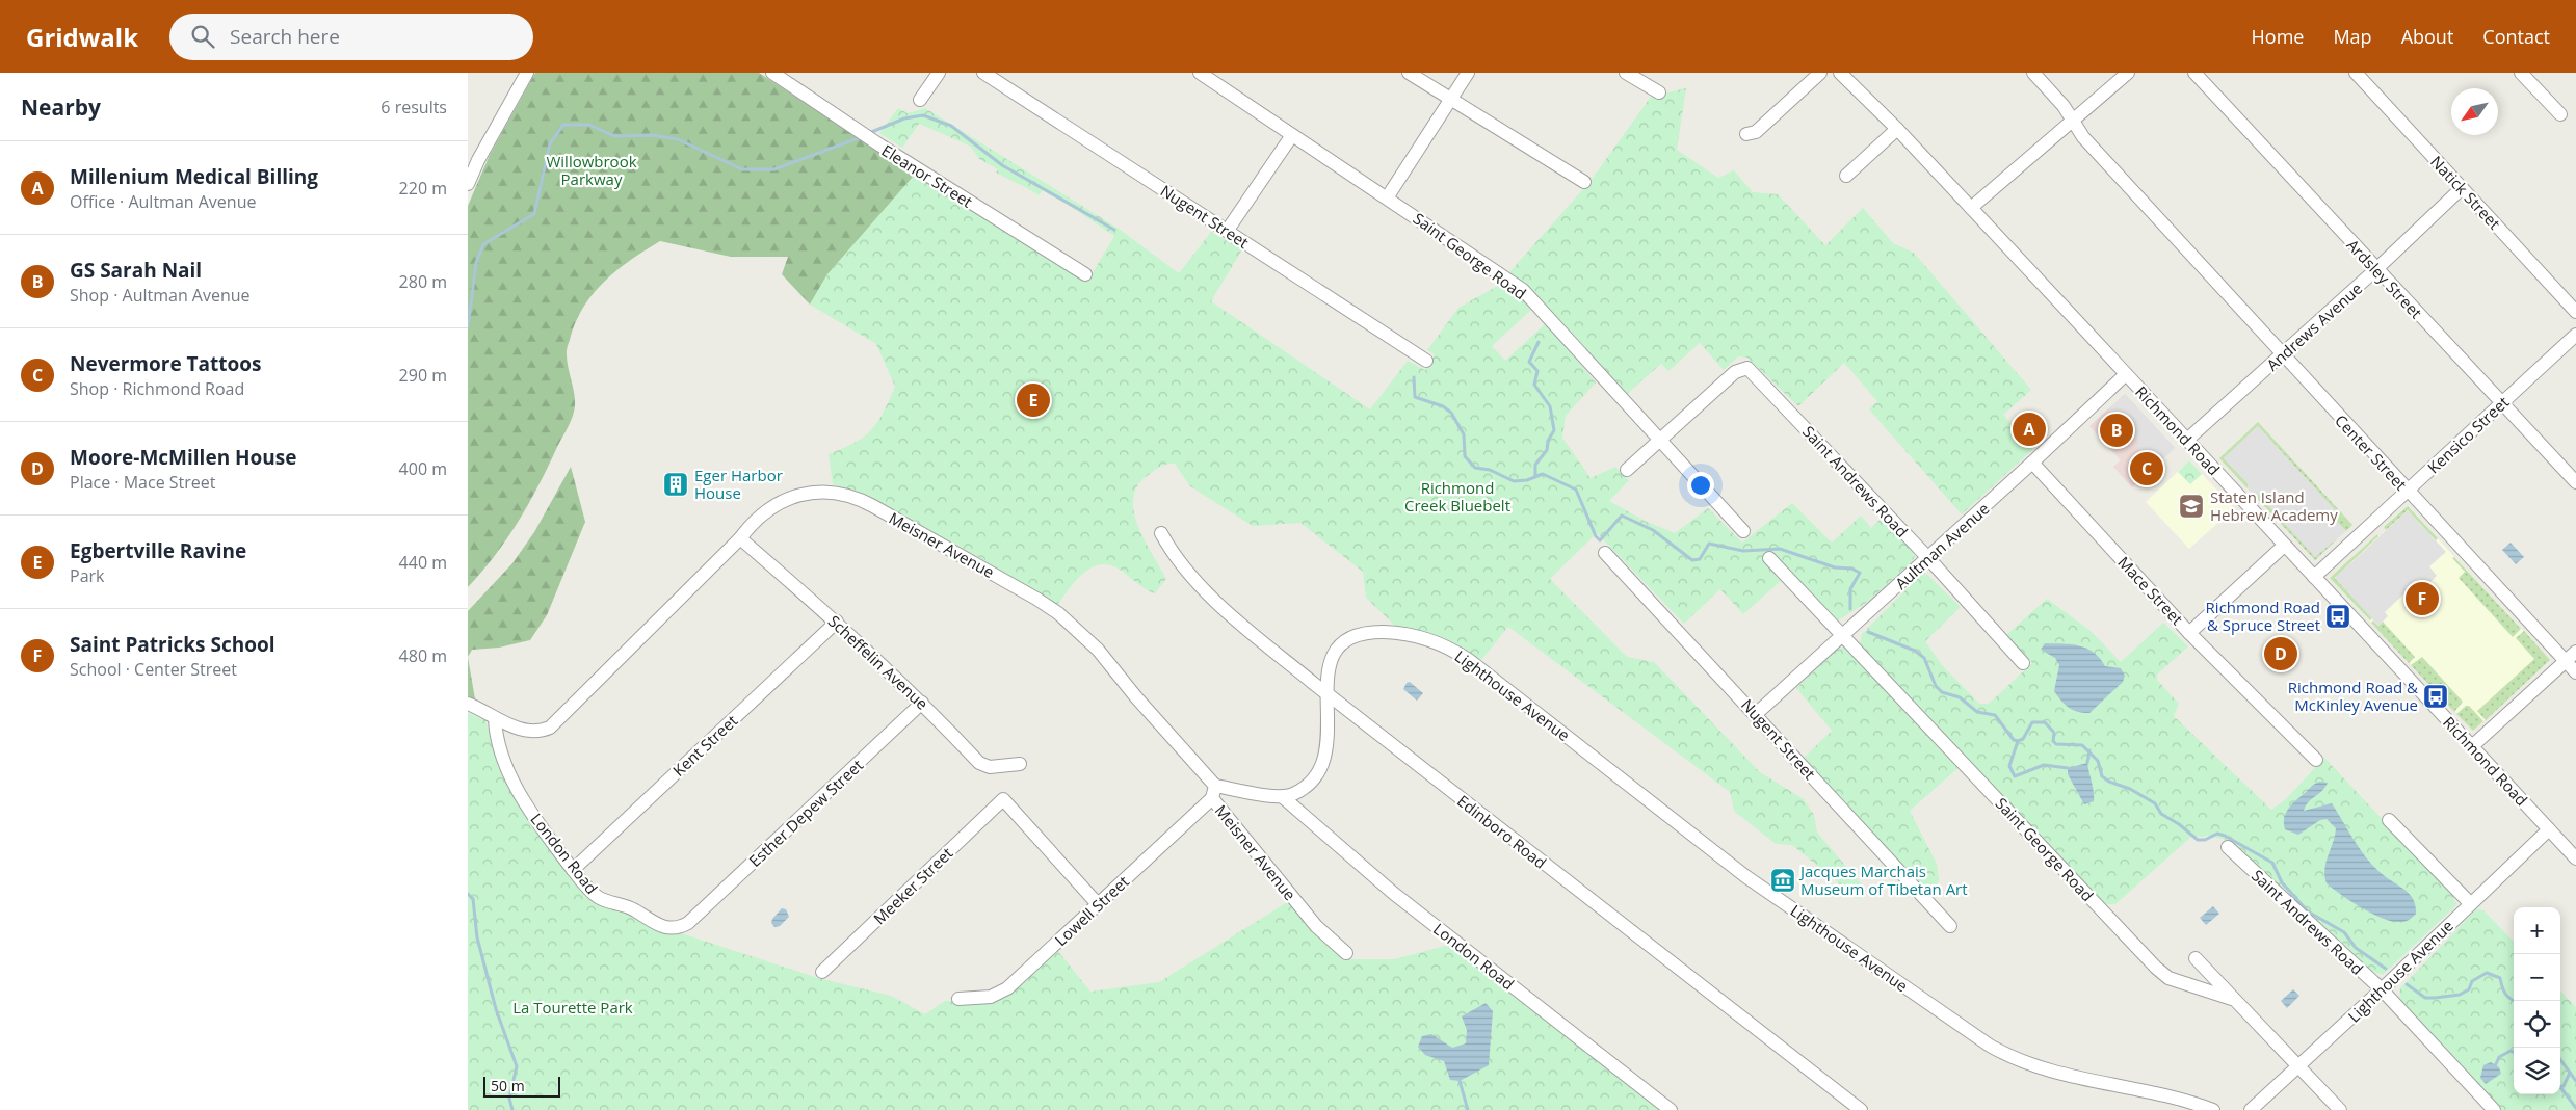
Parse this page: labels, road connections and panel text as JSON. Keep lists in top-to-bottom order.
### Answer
{
  "streets": {
    "street": [
      "Eleanor Street",
      "Natick Street",
      "Nugent Street",
      "Saint George Road",
      "Ardsley Street",
      "Andrews Avenue",
      "Richmond Road",
      "Kensico Street",
      "Center Street",
      "Saint Andrews Road",
      "Meisner Avenue",
      "Aultman Avenue",
      "Mace Street",
      "Scheffelin Avenue",
      "Lighthouse Avenue",
      "Kent Street",
      "Esther Depew Street",
      "Edinboro Road",
      "London Road",
      "Meeker Street",
      "Lowell Street"
    ]
  },
  "crossings": [
    ["Natick Street", "Andrews Avenue"],
    ["Nugent Street", "Aultman Avenue"],
    ["Saint George Road", "Saint Andrews Road"],
    ["Saint George Road", "Aultman Avenue"],
    ["Saint George Road", "Lighthouse Avenue"],
    ["Ardsley Street", "Andrews Avenue"],
    ["Ardsley Street", "Kensico Street"],
    ["Andrews Avenue", "Richmond Road"],
    ["Andrews Avenue", "Center Street"],
    ["Richmond Road", "Kensico Street"],
    ["Richmond Road", "Aultman Avenue"],
    ["Richmond Road", "Lighthouse Avenue"],
    ["Kensico Street", "Center Street"],
    ["Saint Andrews Road", "Aultman Avenue"],
    ["Saint Andrews Road", "Lighthouse Avenue"],
    ["Meisner Avenue", "Scheffelin Avenue"],
    ["Meisner Avenue", "London Road"],
    ["Meisner Avenue", "Lowell Street"],
    ["Aultman Avenue", "Mace Street"],
    ["Scheffelin Avenue", "Kent Street"],
    ["Scheffelin Avenue", "Esther Depew Street"],
    ["Lighthouse Avenue", "Edinboro Road"],
    ["Kent Street", "London Road"],
    ["Esther Depew Street", "London Road"],
    ["Meeker Street", "Lowell Street"]
  ],
  "parks": ["Willowbrook Parkway", "Richmond Creek Bluebelt", "La Tourette Park"],
  "places": {
    "building": ["Eger Harbor House"],
    "school or university": ["Staten Island Hebrew Academy"],
    "bus stop": ["Richmond Road & Spruce Street", "Richmond Road & McKinley Avenue"],
    "museum": ["Jacques Marchais Museum of Tibetan Art"]
  },
  "scale_bar": "50 m",
  "north": "bottom left",
  "page": {
    "header": "Gridwalk",
    "search": "Search here",
    "nav": [
      "Home",
      "Map",
      "About",
      "Contact"
    ],
    "heading": ["Nearby", "6 results"],
    "list": [
      {
        "mark": "A",
        "name": "Millenium Medical Billing",
        "note": "Office · Aultman Avenue",
        "value": "220 m"
      },
      {
        "mark": "B",
        "name": "GS Sarah Nail",
        "note": "Shop · Aultman Avenue",
        "value": "280 m"
      },
      {
        "mark": "C",
        "name": "Nevermore Tattoos",
        "note": "Shop · Richmond Road",
        "value": "290 m"
      },
      {
        "mark": "D",
        "name": "Moore-McMillen House",
        "note": "Place · Mace Street",
        "value": "400 m"
      },
      {
        "mark": "E",
        "name": "Egbertville Ravine",
        "note": "Park",
        "value": "440 m"
      },
      {
        "mark": "F",
        "name": "Saint Patricks School",
        "note": "School · Center Street",
        "value": "480 m"
      }
    ],
    "pins": [
      "E",
      "A",
      "B",
      "C",
      "F",
      "D"
    ],
    "map_buttons": ["+", "−"],
    "scale": "50 m"
  }
}
